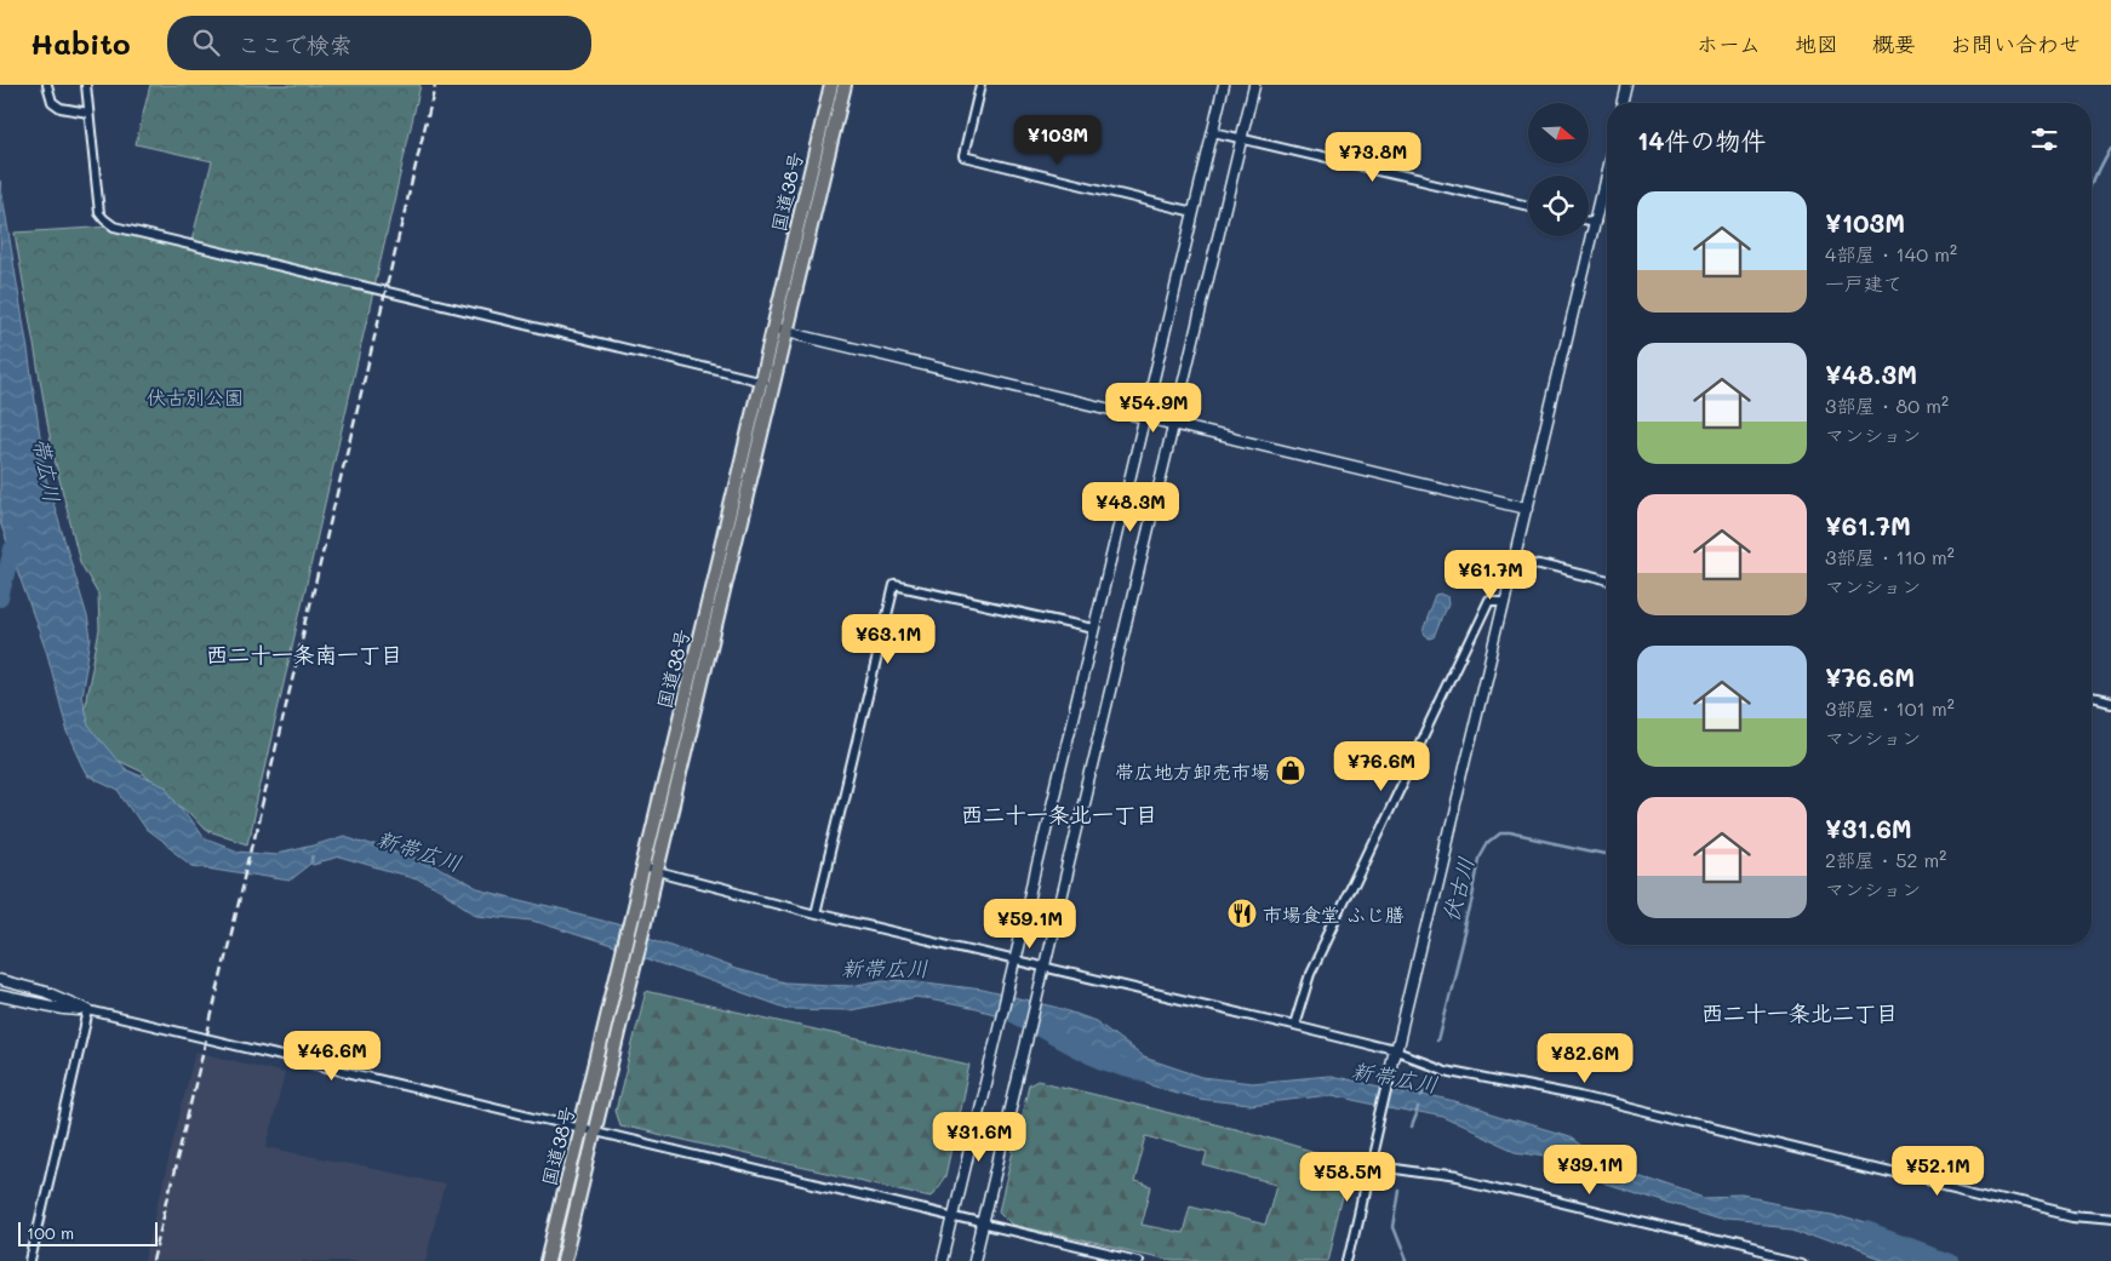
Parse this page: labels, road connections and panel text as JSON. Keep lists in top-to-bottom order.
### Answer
{
  "streets": {
    "highway": ["国道38号"]
  },
  "districts": ["西二十一条南一丁目", "西二十一条北一丁目", "西二十一条北二丁目"],
  "water": ["帯広川", "新帯広川", "伏古川"],
  "parks": ["伏古別公園"],
  "places": {
    "shop": ["帯広地方卸売市場"],
    "restaurant": ["市場食堂 ふじ膳"]
  },
  "scale_bar": "100 m",
  "north": "right",
  "page": {
    "header": "Habito",
    "search": "ここで検索",
    "nav": [
      "ホーム",
      "地図",
      "概要",
      "お問い合わせ"
    ],
    "heading": "14件の物件",
    "price": [
      "¥103M",
      "¥73.8M",
      "¥54.9M",
      "¥48.3M",
      "¥61.7M",
      "¥63.1M",
      "¥76.6M",
      "¥59.1M",
      "¥46.6M",
      "¥82.6M",
      "¥31.6M",
      "¥39.1M",
      "¥52.1M",
      "¥58.5M"
    ],
    "list": [
      {
        "name": "¥103M",
        "note": "4部屋 · 140 m² · 一戸建て"
      },
      {
        "name": "¥48.3M",
        "note": "3部屋 · 80 m² · マンション"
      },
      {
        "name": "¥61.7M",
        "note": "3部屋 · 110 m² · マンション"
      },
      {
        "name": "¥76.6M",
        "note": "3部屋 · 101 m² · マンション"
      },
      {
        "name": "¥31.6M",
        "note": "2部屋 · 52 m² · マンション"
      }
    ],
    "scale": "100 m"
  }
}
